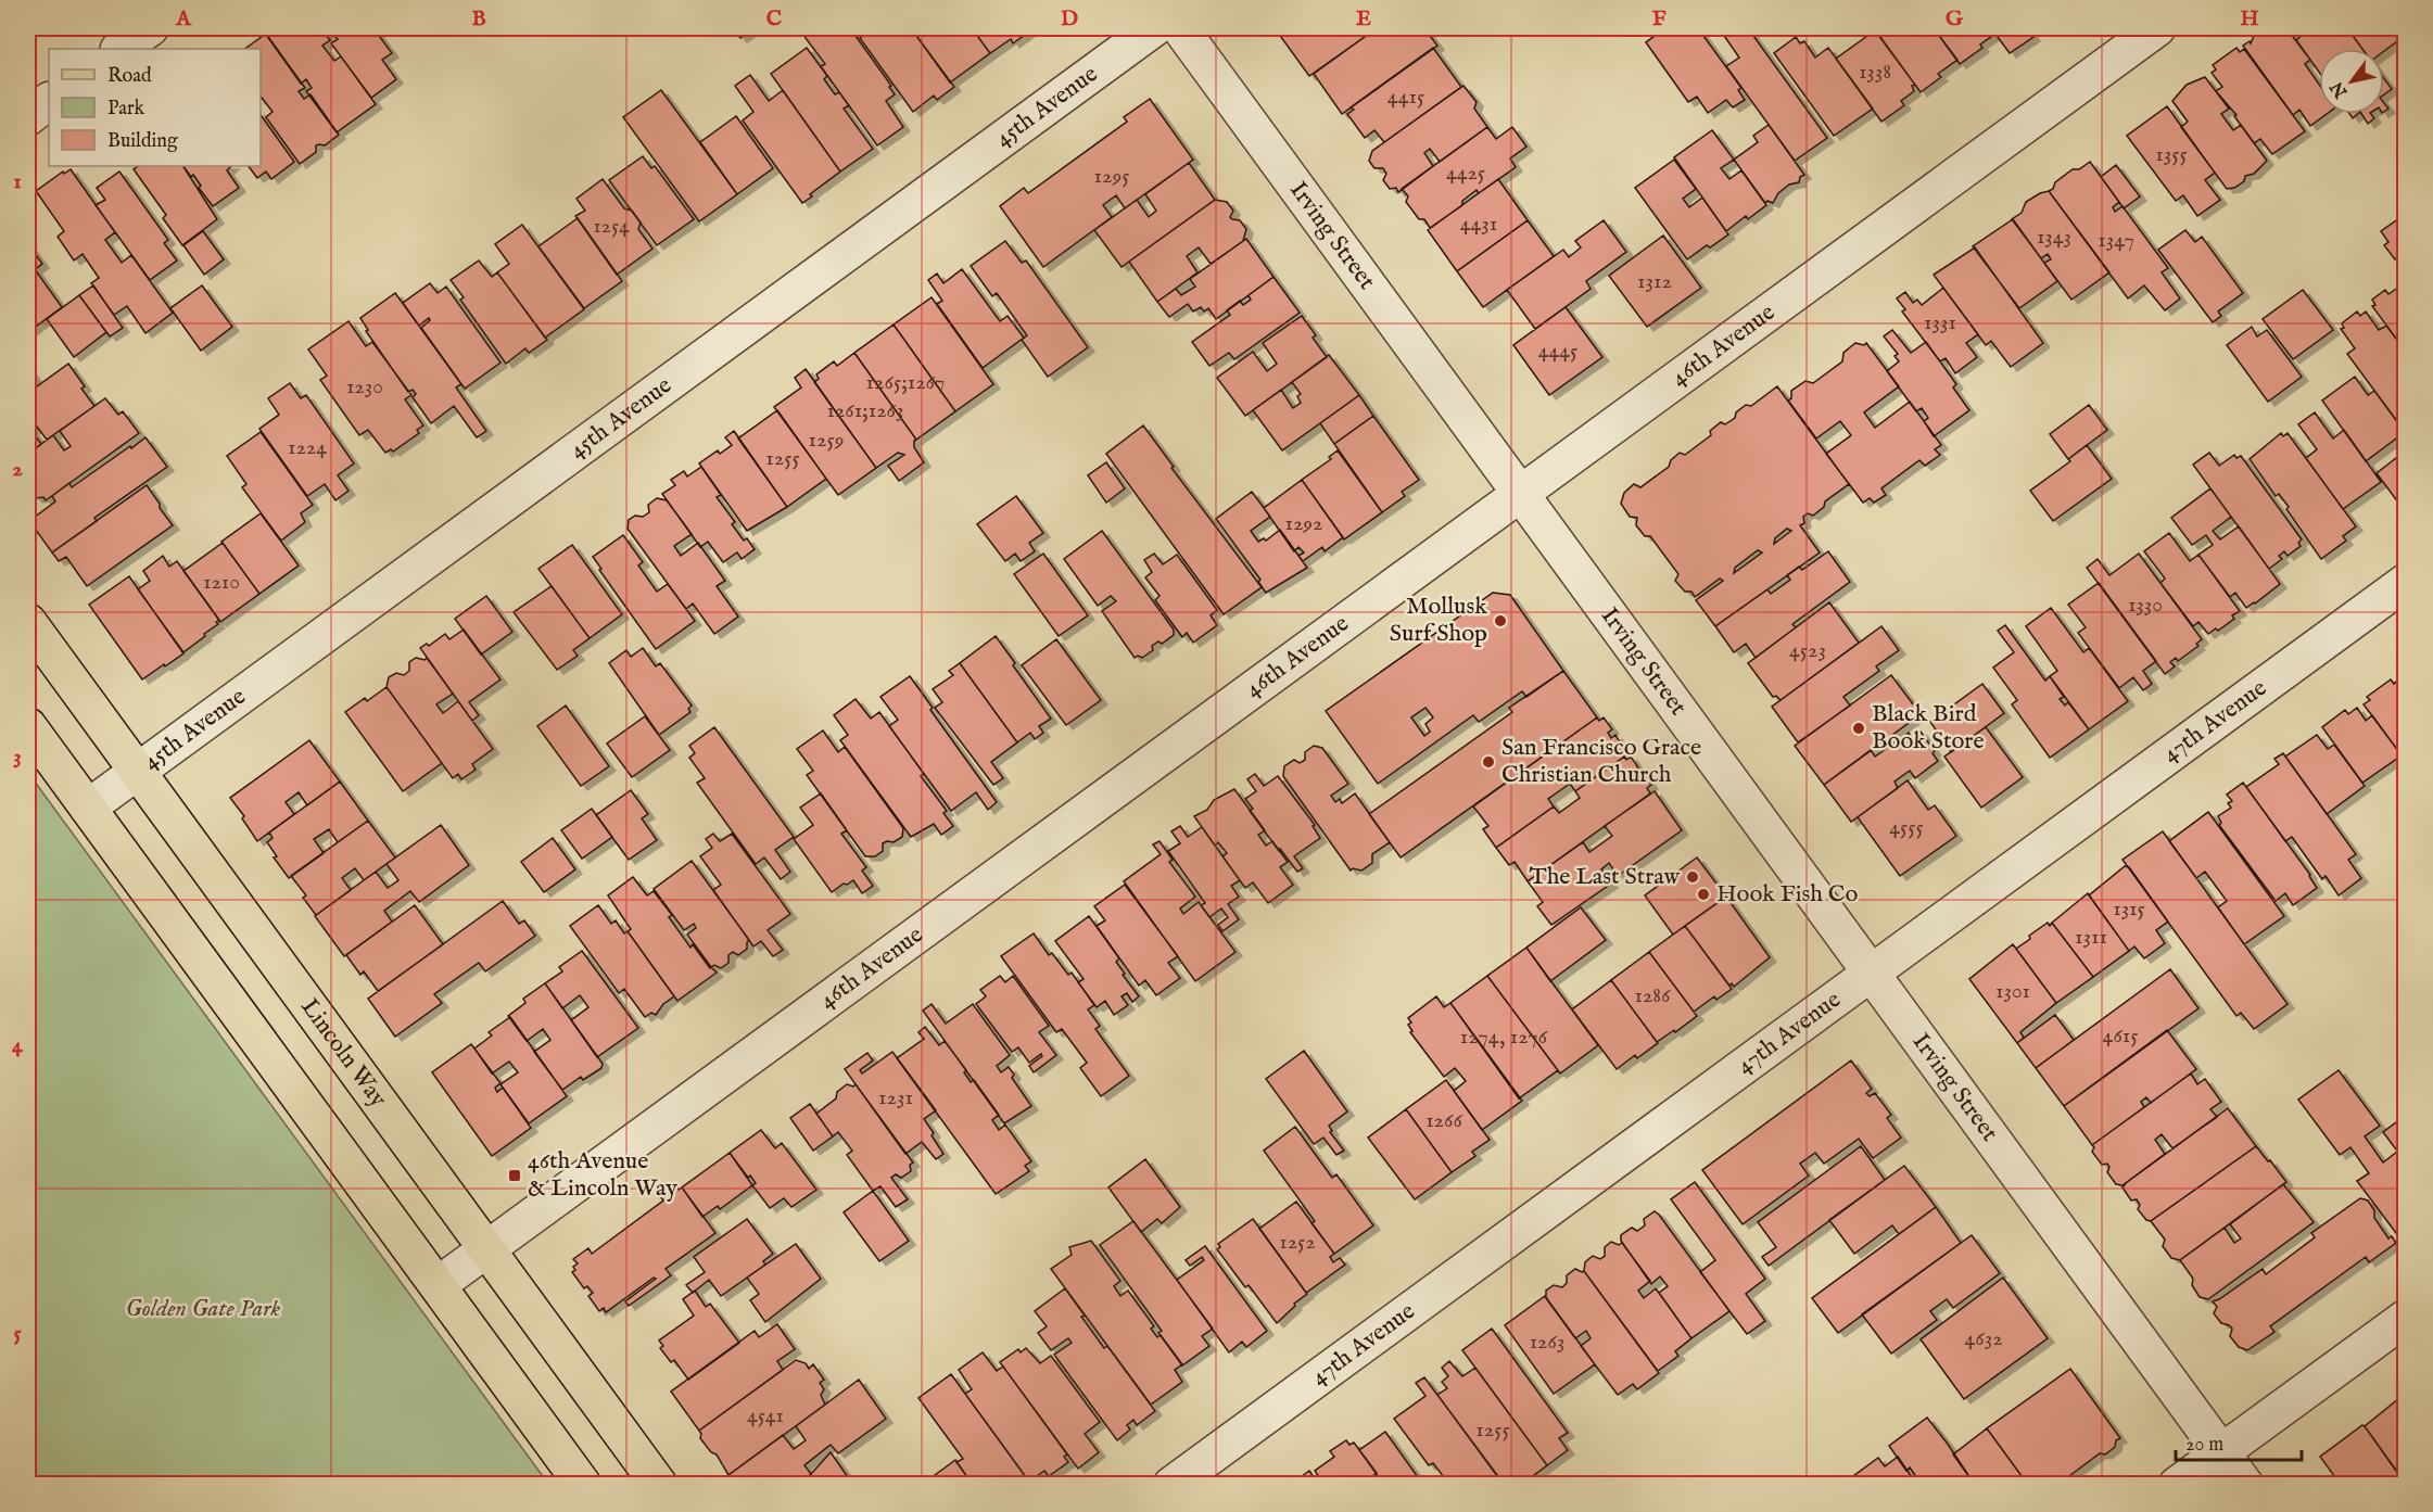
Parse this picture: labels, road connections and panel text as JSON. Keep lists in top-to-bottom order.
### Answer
{
  "streets": {
    "main road": ["Lincoln Way"],
    "street": [
      "45th Avenue",
      "Irving Street",
      "46th Avenue",
      "47th Avenue"
    ]
  },
  "crossings": [
    ["45th Avenue", "Lincoln Way"],
    ["Irving Street", "46th Avenue"],
    ["Irving Street", "47th Avenue"],
    ["46th Avenue", "Lincoln Way"]
  ],
  "parks": ["Golden Gate Park"],
  "places": {
    "other": [
      "Mollusk Surf Shop",
      "Black Bird Book Store",
      "San Francisco Grace Christian Church",
      "The Last Straw",
      "Hook Fish Co"
    ],
    "transit": ["46th Avenue & Lincoln Way"]
  },
  "house_numbers": [
    "1338",
    "4415",
    "1355",
    "4425",
    "1295",
    "4431",
    "1254",
    "1343",
    "1347",
    "1312",
    "1331",
    "4445",
    "1265;1267",
    "1230",
    "1261;1263",
    "1259",
    "1224",
    "1255",
    "1292",
    "1210",
    "1330",
    "4523",
    "4555",
    "1315",
    "1311",
    "1301",
    "1286",
    "4615",
    "1274, 1276",
    "1231",
    "1266",
    "1252",
    "4632",
    "1263",
    "4541",
    "1255"
  ],
  "legend": ["Road", "Park", "Building"],
  "scale_bar": "20 m",
  "north": "bottom left",
  "grid": {
    "columns": [
      "A",
      "B",
      "C",
      "D",
      "E",
      "F",
      "G",
      "H"
    ],
    "rows": [
      "1",
      "2",
      "3",
      "4",
      "5"
    ]
  }
}
